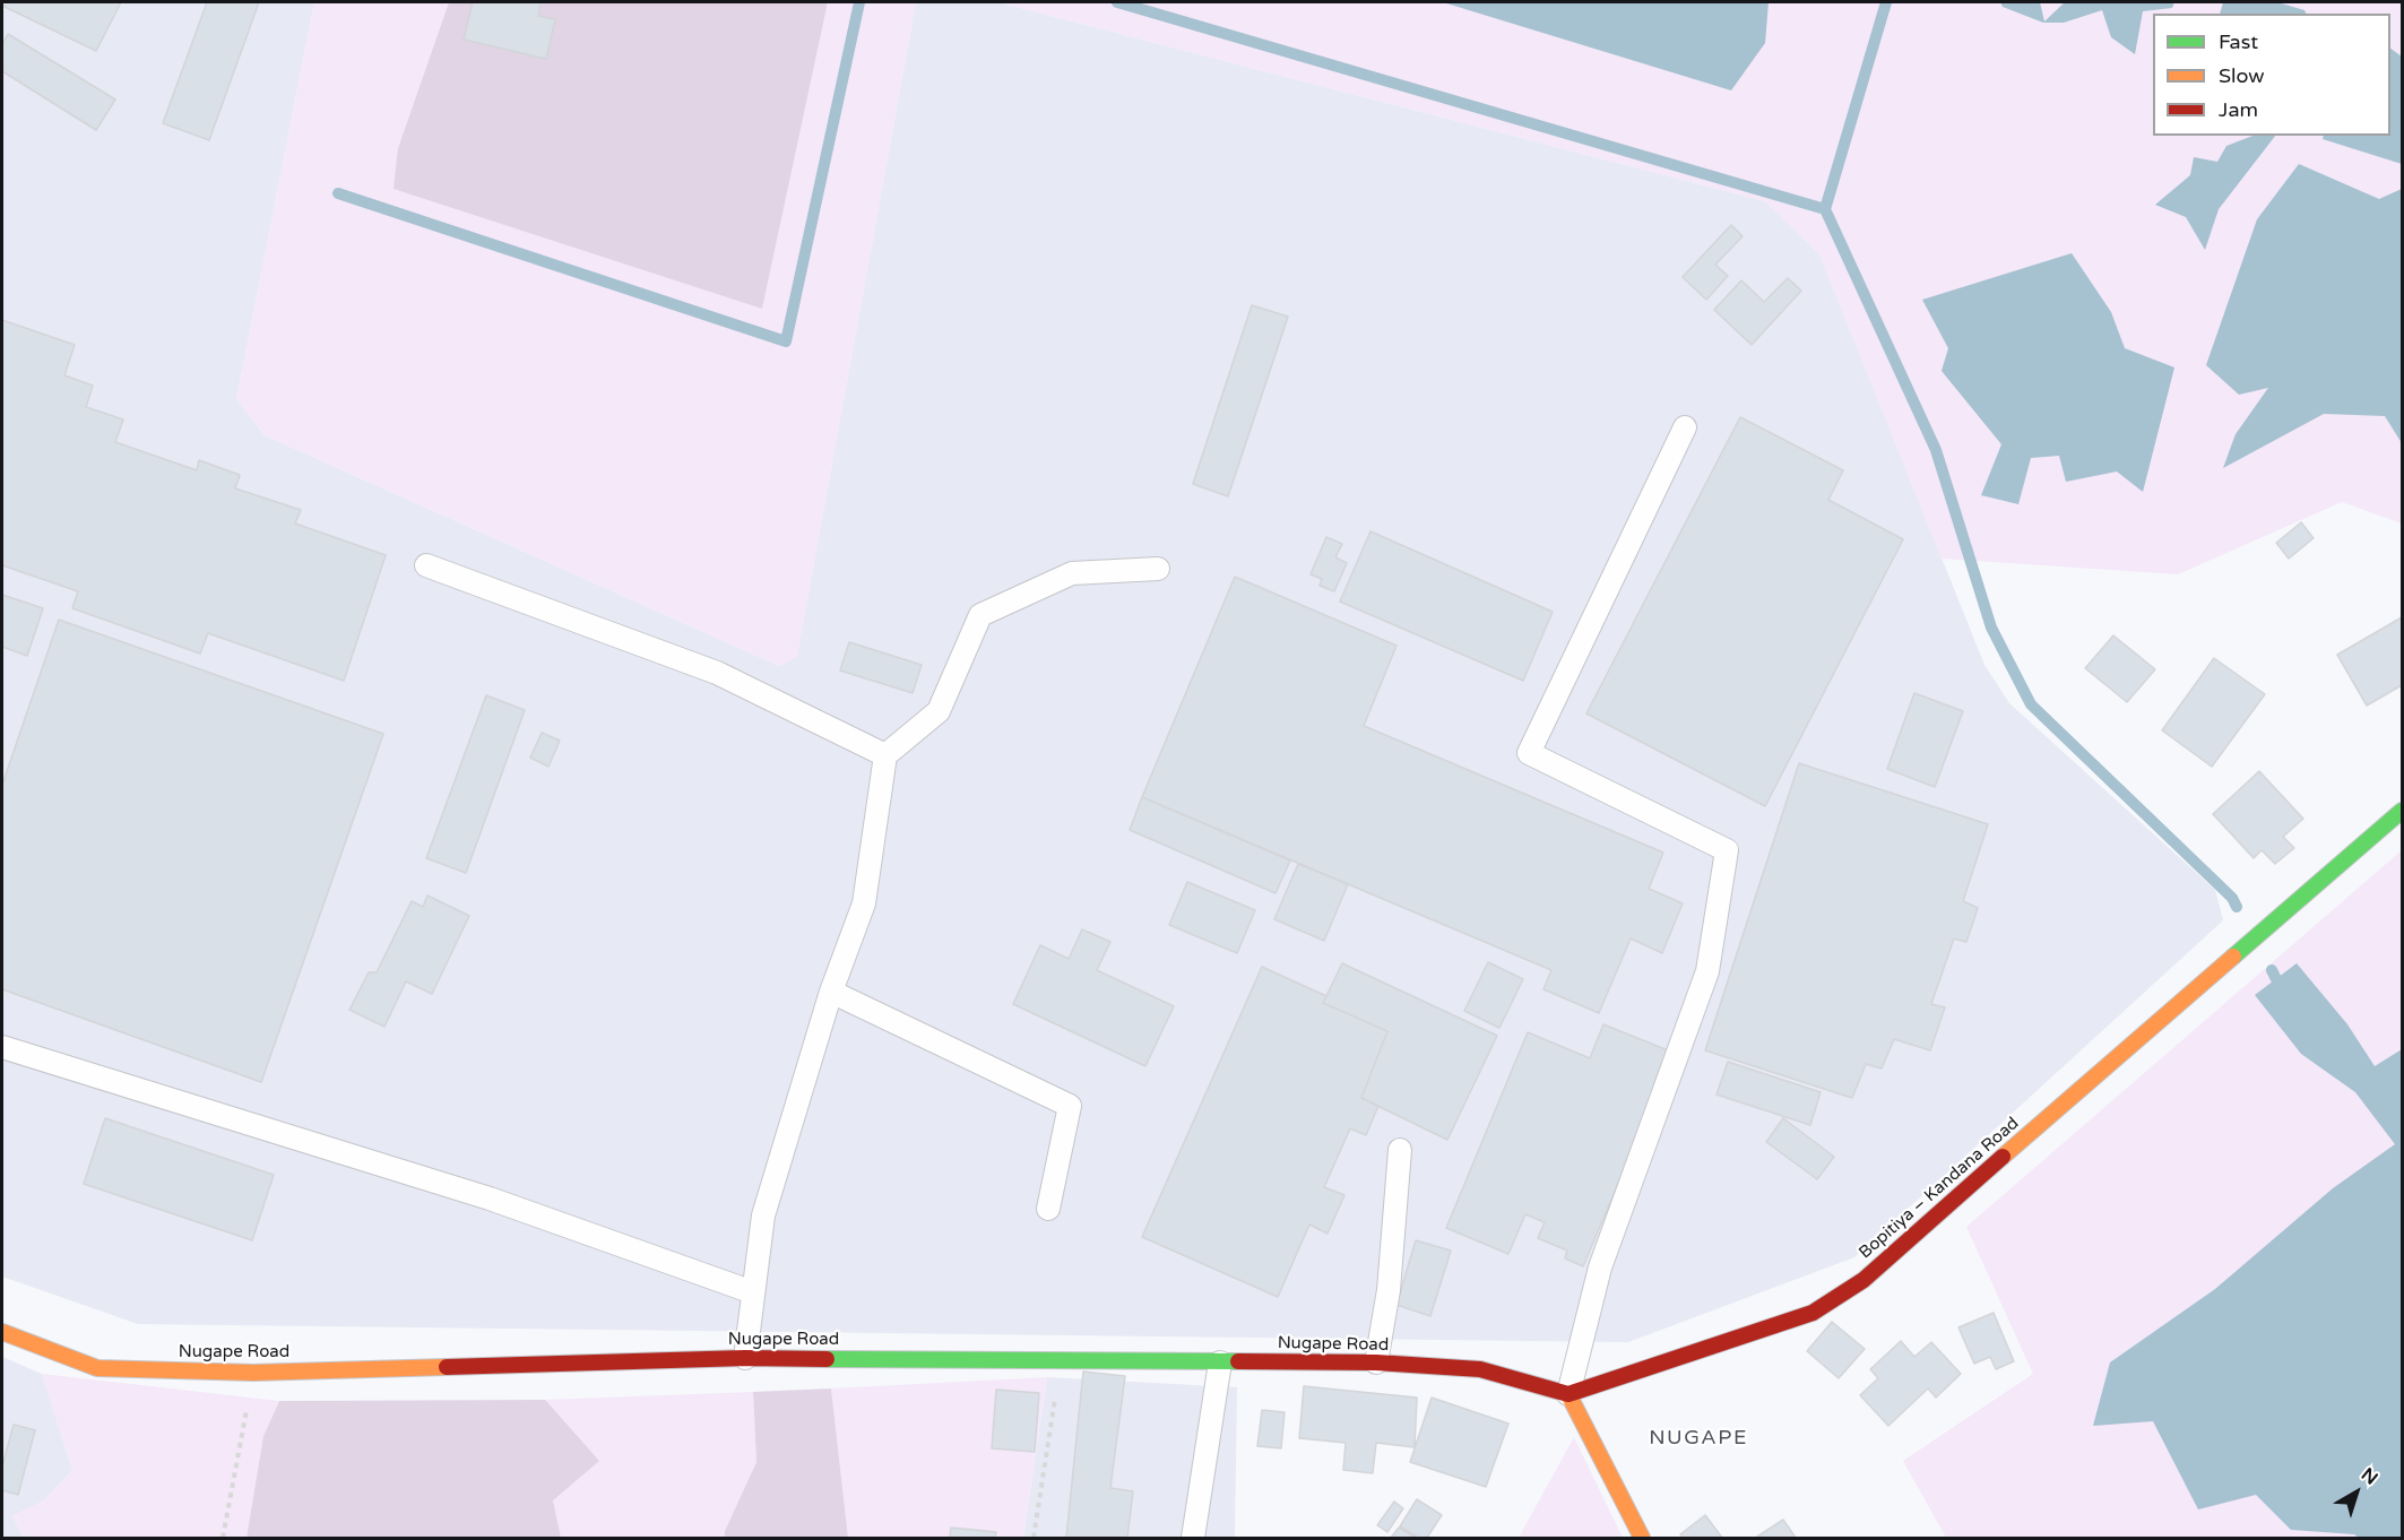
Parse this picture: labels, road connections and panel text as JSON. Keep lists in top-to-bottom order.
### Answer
{
  "streets": {
    "main road": ["Bopitiya – Kandana Road", "Nugape Road"]
  },
  "crossings": [
    ["Bopitiya – Kandana Road", "Nugape Road"]
  ],
  "districts": ["NUGAPE"],
  "legend": ["Fast", "Slow", "Jam"],
  "north": "top right"
}
